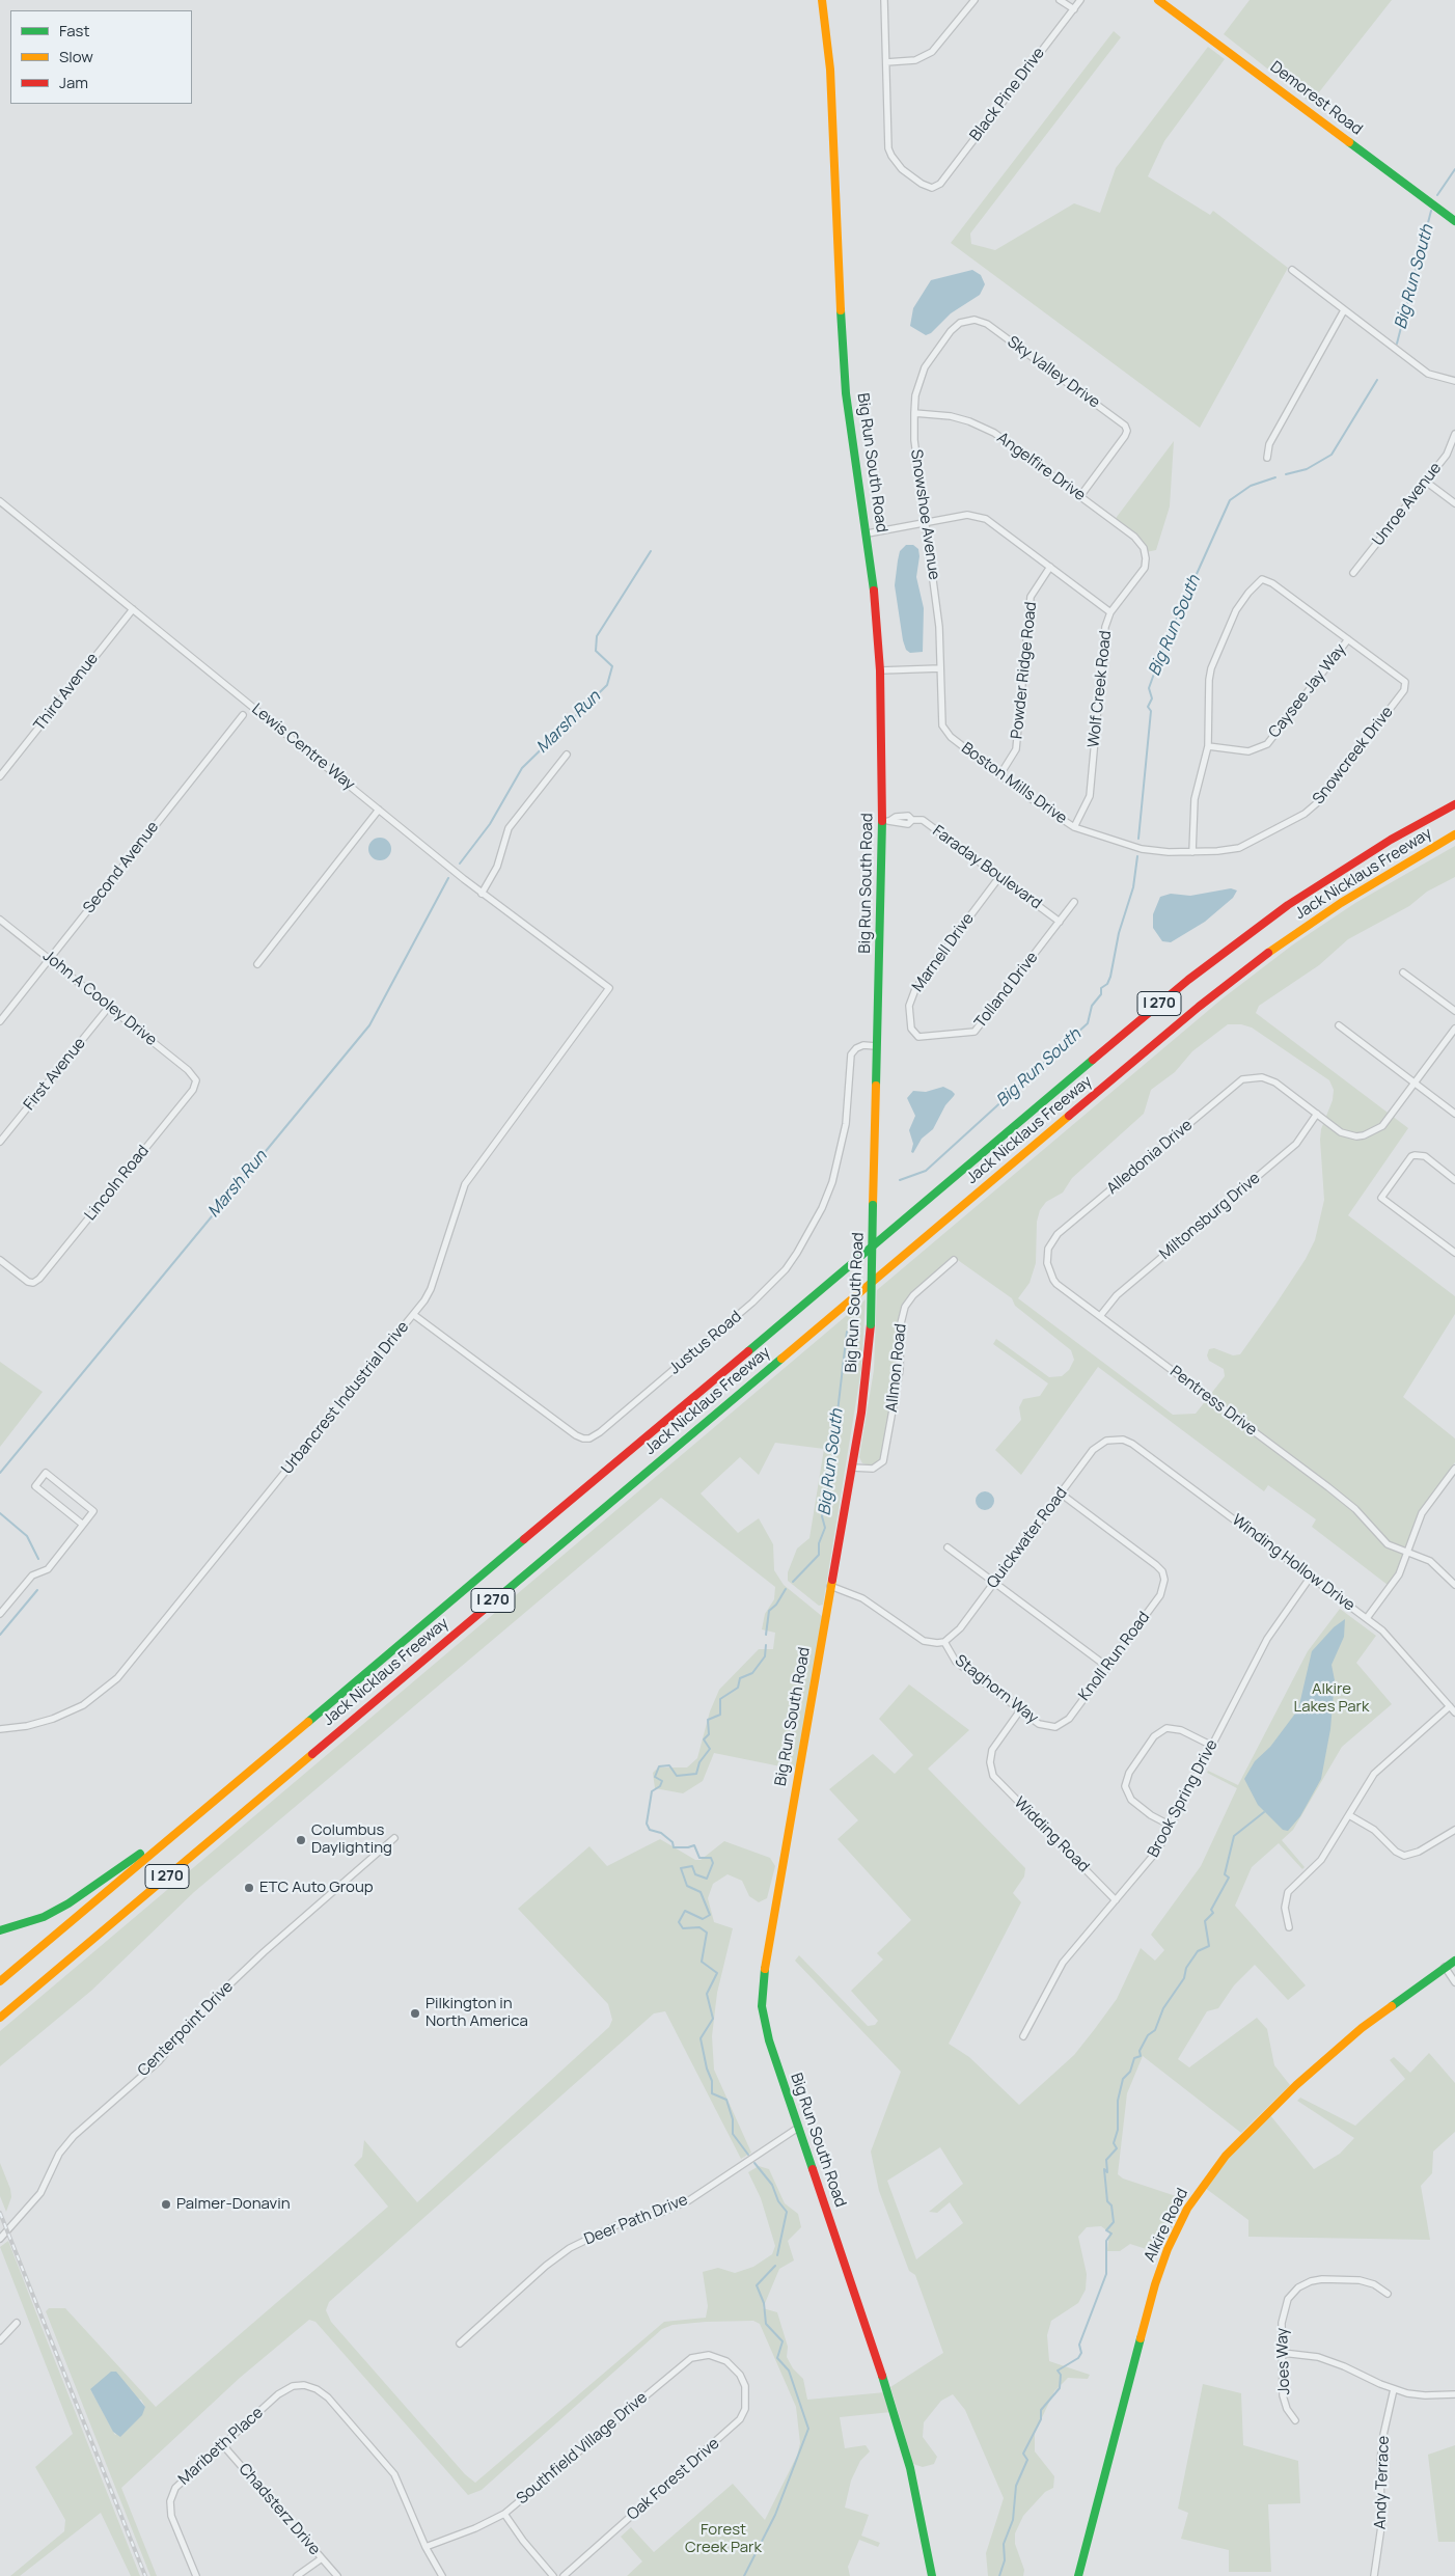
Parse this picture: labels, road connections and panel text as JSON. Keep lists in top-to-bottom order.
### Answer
{
  "streets": {
    "main road": [
      "Demorest Road",
      "Big Run South Road",
      "Jack Nicklaus Freeway",
      "I 270",
      "Alkire Road"
    ],
    "street": [
      "Black Pine Drive",
      "Sky Valley Drive",
      "Angelfire Drive",
      "Unroe Avenue",
      "Snowshoe Avenue",
      "Powder Ridge Road",
      "Wolf Creek Road",
      "Caysee Jay Way",
      "Third Avenue",
      "Lewis Centre Way",
      "Snowcreek Drive",
      "Boston Mills Drive",
      "Second Avenue",
      "Faraday Boulevard",
      "Marnell Drive",
      "Tolland Drive",
      "John A Cooley Drive",
      "First Avenue",
      "Alledonia Drive",
      "Lincoln Road",
      "Miltonsburg Drive",
      "Justus Road",
      "Allmon Road",
      "Urbancrest Industrial Drive",
      "Pentress Drive",
      "Quickwater Road",
      "Winding Hollow Drive",
      "Knoll Run Road",
      "Staghorn Way",
      "Brook Spring Drive",
      "Widding Road",
      "Centerpoint Drive",
      "Deer Path Drive",
      "Joes Way",
      "Maribeth Place",
      "Southfield Village Drive",
      "Oak Forest Drive",
      "Andy Terrace",
      "Chadsterz Drive"
    ]
  },
  "crossings": [
    ["Sky Valley Drive", "Angelfire Drive"],
    ["Sky Valley Drive", "Snowshoe Avenue"],
    ["Big Run South Road", "Faraday Boulevard"],
    ["Big Run South Road", "Justus Road"],
    ["Big Run South Road", "Allmon Road"],
    ["Big Run South Road", "Deer Path Drive"],
    ["Angelfire Drive", "Snowshoe Avenue"],
    ["Angelfire Drive", "Wolf Creek Road"],
    ["Snowshoe Avenue", "Boston Mills Drive"],
    ["Powder Ridge Road", "Boston Mills Drive"],
    ["Wolf Creek Road", "Boston Mills Drive"],
    ["Caysee Jay Way", "Snowcreek Drive"],
    ["Third Avenue", "Lewis Centre Way"],
    ["Lewis Centre Way", "Urbancrest Industrial Drive"],
    ["Snowcreek Drive", "Boston Mills Drive"],
    ["Second Avenue", "John A Cooley Drive"],
    ["Faraday Boulevard", "Marnell Drive"],
    ["Faraday Boulevard", "Tolland Drive"],
    ["Marnell Drive", "Tolland Drive"],
    ["John A Cooley Drive", "First Avenue"],
    ["John A Cooley Drive", "Lincoln Road"],
    ["Alledonia Drive", "Miltonsburg Drive"],
    ["Alledonia Drive", "Pentress Drive"],
    ["Miltonsburg Drive", "Pentress Drive"],
    ["Justus Road", "Urbancrest Industrial Drive"],
    ["Quickwater Road", "Winding Hollow Drive"],
    ["Quickwater Road", "Knoll Run Road"],
    ["Quickwater Road", "Staghorn Way"],
    ["Winding Hollow Drive", "Brook Spring Drive"],
    ["Knoll Run Road", "Staghorn Way"],
    ["Staghorn Way", "Widding Road"],
    ["Brook Spring Drive", "Widding Road"],
    ["Maribeth Place", "Southfield Village Drive"],
    ["Maribeth Place", "Chadsterz Drive"],
    ["Southfield Village Drive", "Oak Forest Drive"]
  ],
  "water": ["Big Run South", "Marsh Run"],
  "parks": ["Alkire Lakes Park", "Forest Creek Park"],
  "places": [
    "Columbus Daylighting",
    "ETC Auto Group",
    "Pilkington in North America",
    "Palmer-Donavin"
  ],
  "legend": ["Fast", "Slow", "Jam"]
}
